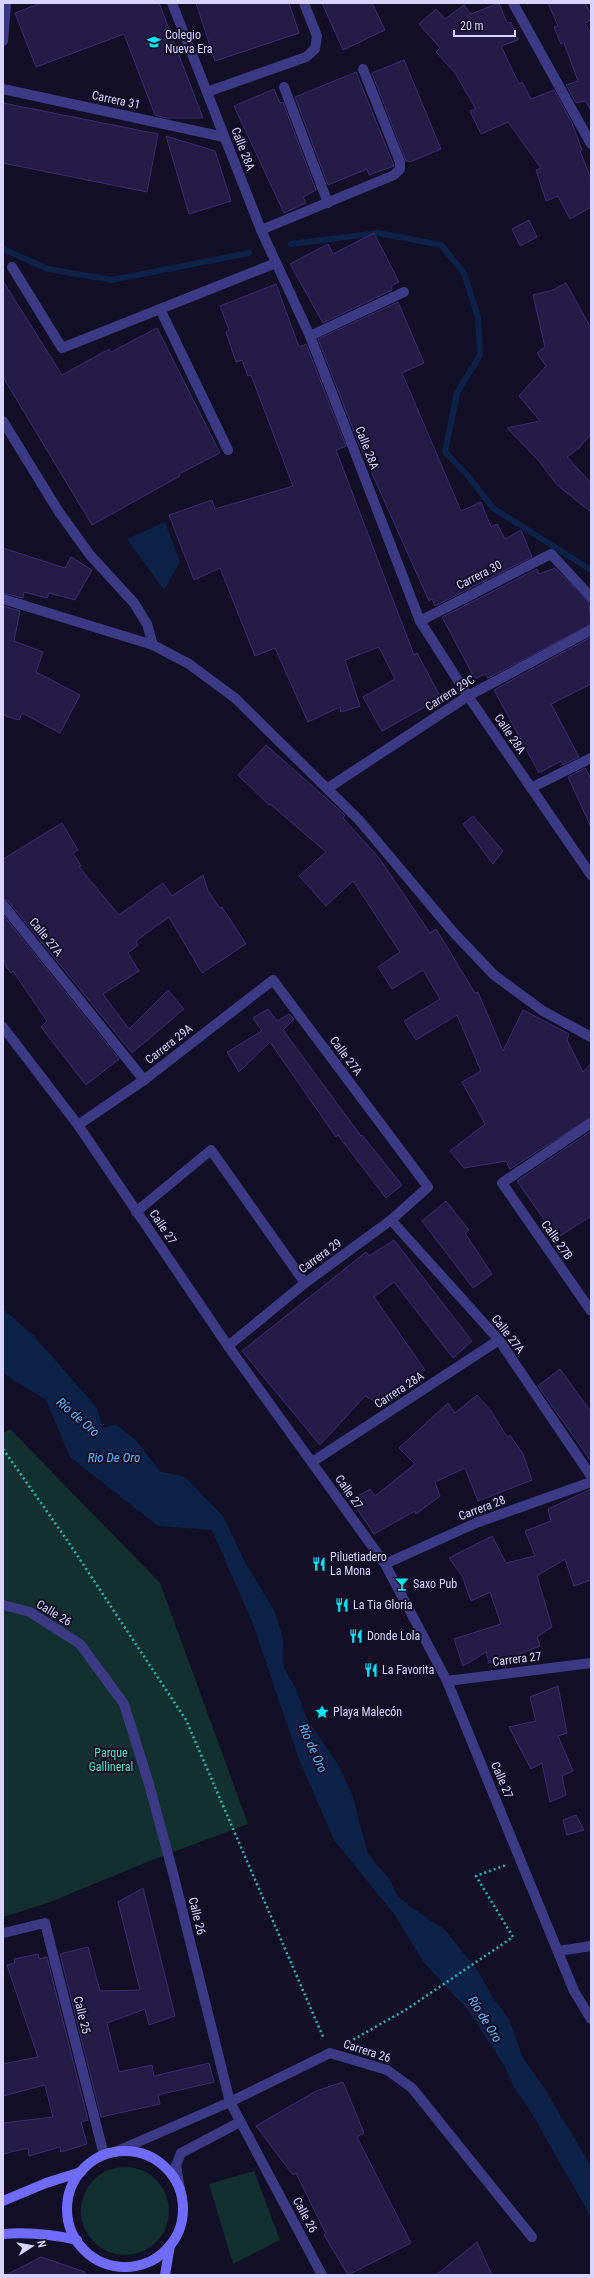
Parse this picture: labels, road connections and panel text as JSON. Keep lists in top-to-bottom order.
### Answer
{
  "streets": {
    "street": [
      "Carrera 31",
      "Calle 28A",
      "Carrera 30",
      "Carrera 29C",
      "Calle 27A",
      "Carrera 29A",
      "Calle 27",
      "Calle 27B",
      "Carrera 29",
      "Carrera 28A",
      "Carrera 28",
      "Calle 26",
      "Carrera 27",
      "Calle 25",
      "Carrera 26"
    ]
  },
  "crossings": [
    ["Carrera 31", "Calle 28A"],
    ["Calle 28A", "Carrera 30"],
    ["Calle 28A", "Carrera 29C"],
    ["Calle 27A", "Carrera 29A"],
    ["Calle 27A", "Carrera 29"],
    ["Calle 27A", "Carrera 28A"],
    ["Carrera 29A", "Calle 27"],
    ["Calle 27", "Carrera 29"],
    ["Calle 27", "Carrera 28A"],
    ["Calle 27", "Carrera 28"],
    ["Calle 27", "Carrera 27"],
    ["Calle 26", "Carrera 26"],
    ["Calle 25", "Carrera 26"]
  ],
  "water": ["Río de Oro", "Rio De Oro"],
  "parks": ["Parque Gallineral"],
  "places": {
    "school or university": ["Colegio Nueva Era"],
    "restaurant": [
      "Piluetiadero La Mona",
      "La Tia Gloria",
      "Donde Lola",
      "La Favorita"
    ],
    "bar": ["Saxo Pub"],
    "place": ["Playa Malecón"]
  },
  "scale_bar": "20 m",
  "north": "right"
}
